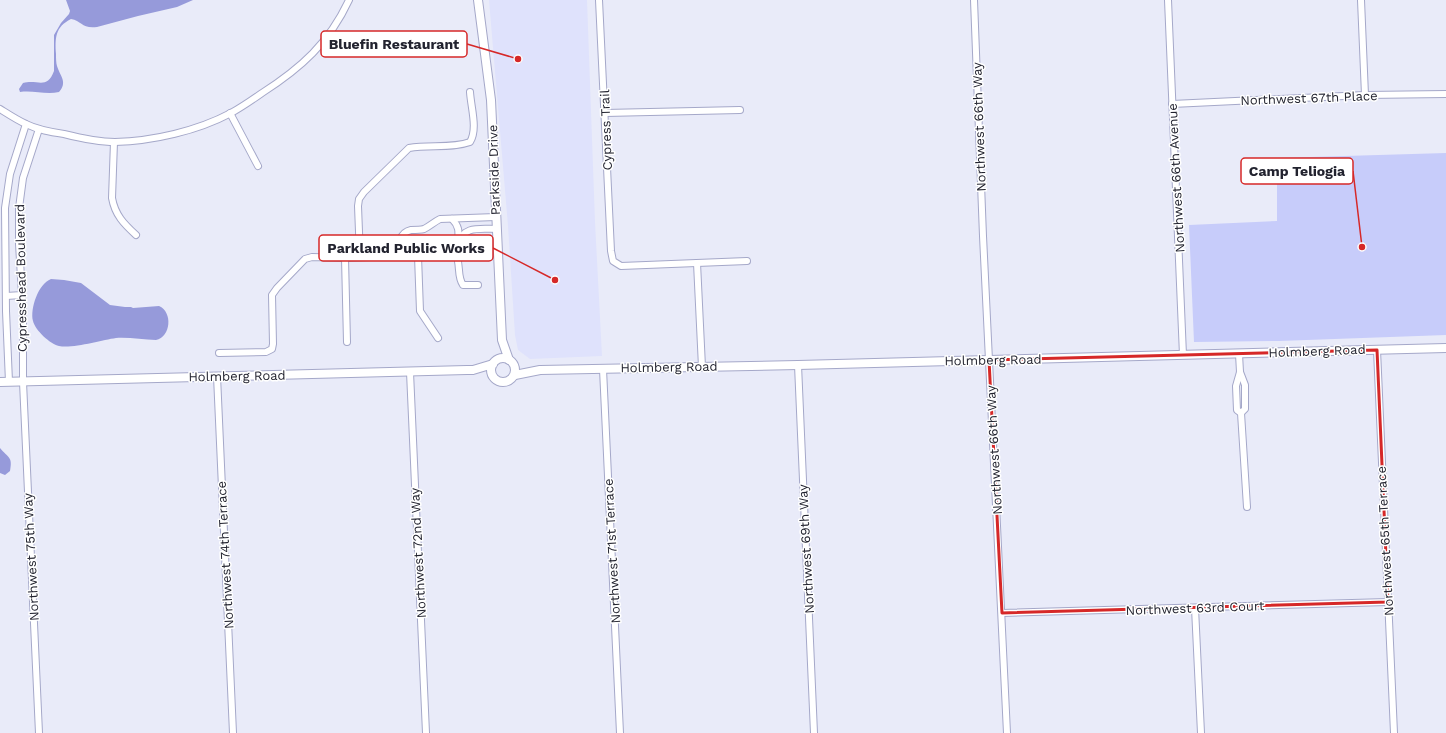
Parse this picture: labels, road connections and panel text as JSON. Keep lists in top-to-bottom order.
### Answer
{
  "streets": {
    "street": [
      "Northwest 67th Place",
      "Northwest 66th Way",
      "Cypress Trail",
      "Parkside Drive",
      "Northwest 66th Avenue",
      "Cypresshead Boulevard",
      "Holmberg Road",
      "Northwest 65th Terrace",
      "Northwest 69th Way",
      "Northwest 71st Terrace",
      "Northwest 72nd Way",
      "Northwest 74th Terrace",
      "Northwest 75th Way",
      "Northwest 63rd Court"
    ]
  },
  "crossings": [
    ["Northwest 67th Place", "Northwest 66th Avenue"],
    ["Northwest 66th Way", "Holmberg Road"],
    ["Northwest 66th Way", "Northwest 63rd Court"],
    ["Parkside Drive", "Holmberg Road"],
    ["Northwest 66th Avenue", "Holmberg Road"],
    ["Cypresshead Boulevard", "Holmberg Road"],
    ["Cypresshead Boulevard", "Northwest 75th Way"],
    ["Holmberg Road", "Northwest 65th Terrace"],
    ["Holmberg Road", "Northwest 69th Way"],
    ["Holmberg Road", "Northwest 71st Terrace"],
    ["Holmberg Road", "Northwest 72nd Way"],
    ["Holmberg Road", "Northwest 74th Terrace"],
    ["Holmberg Road", "Northwest 75th Way"],
    ["Northwest 65th Terrace", "Northwest 63rd Court"]
  ],
  "places": ["Bluefin Restaurant", "Camp Teliogia", "Parkland Public Works"]
}
